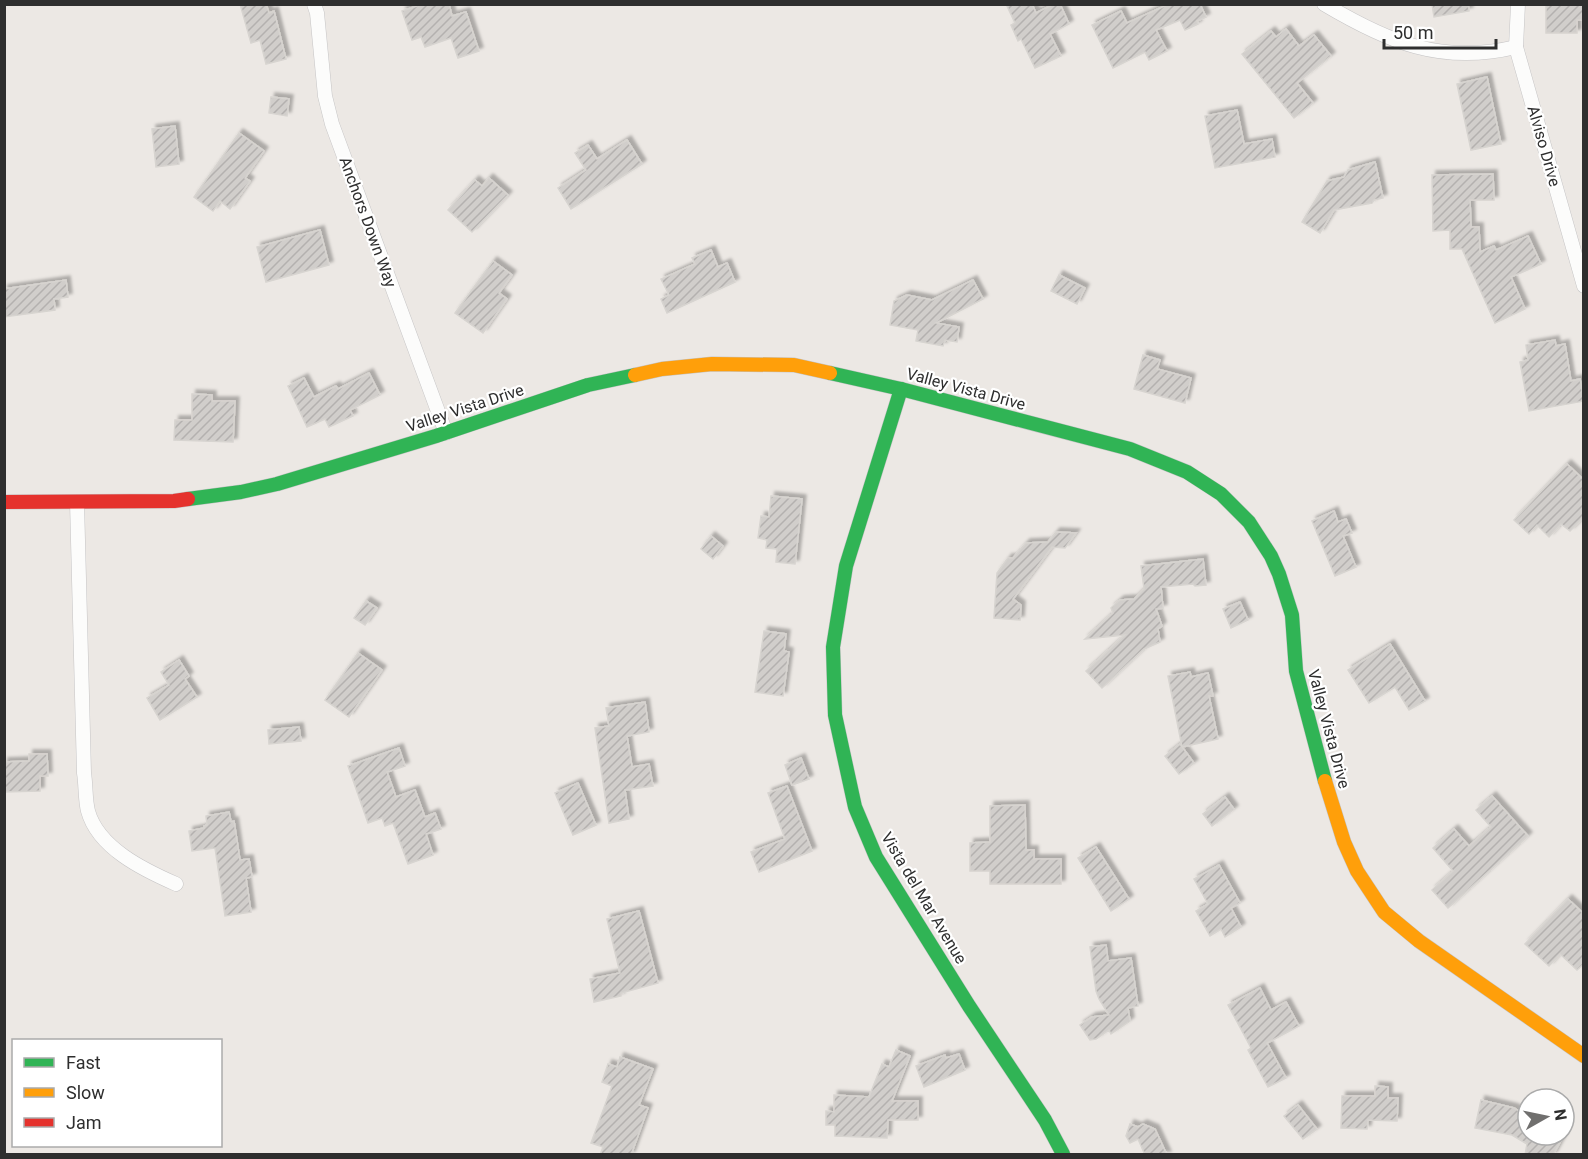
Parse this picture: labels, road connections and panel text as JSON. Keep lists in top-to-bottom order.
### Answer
{
  "streets": {
    "street": [
      "Alviso Drive",
      "Anchors Down Way",
      "Valley Vista Drive",
      "Vista del Mar Avenue"
    ]
  },
  "crossings": [
    ["Anchors Down Way", "Valley Vista Drive"],
    ["Valley Vista Drive", "Vista del Mar Avenue"]
  ],
  "legend": ["Fast", "Slow", "Jam"],
  "scale_bar": "50 m",
  "north": "right"
}
